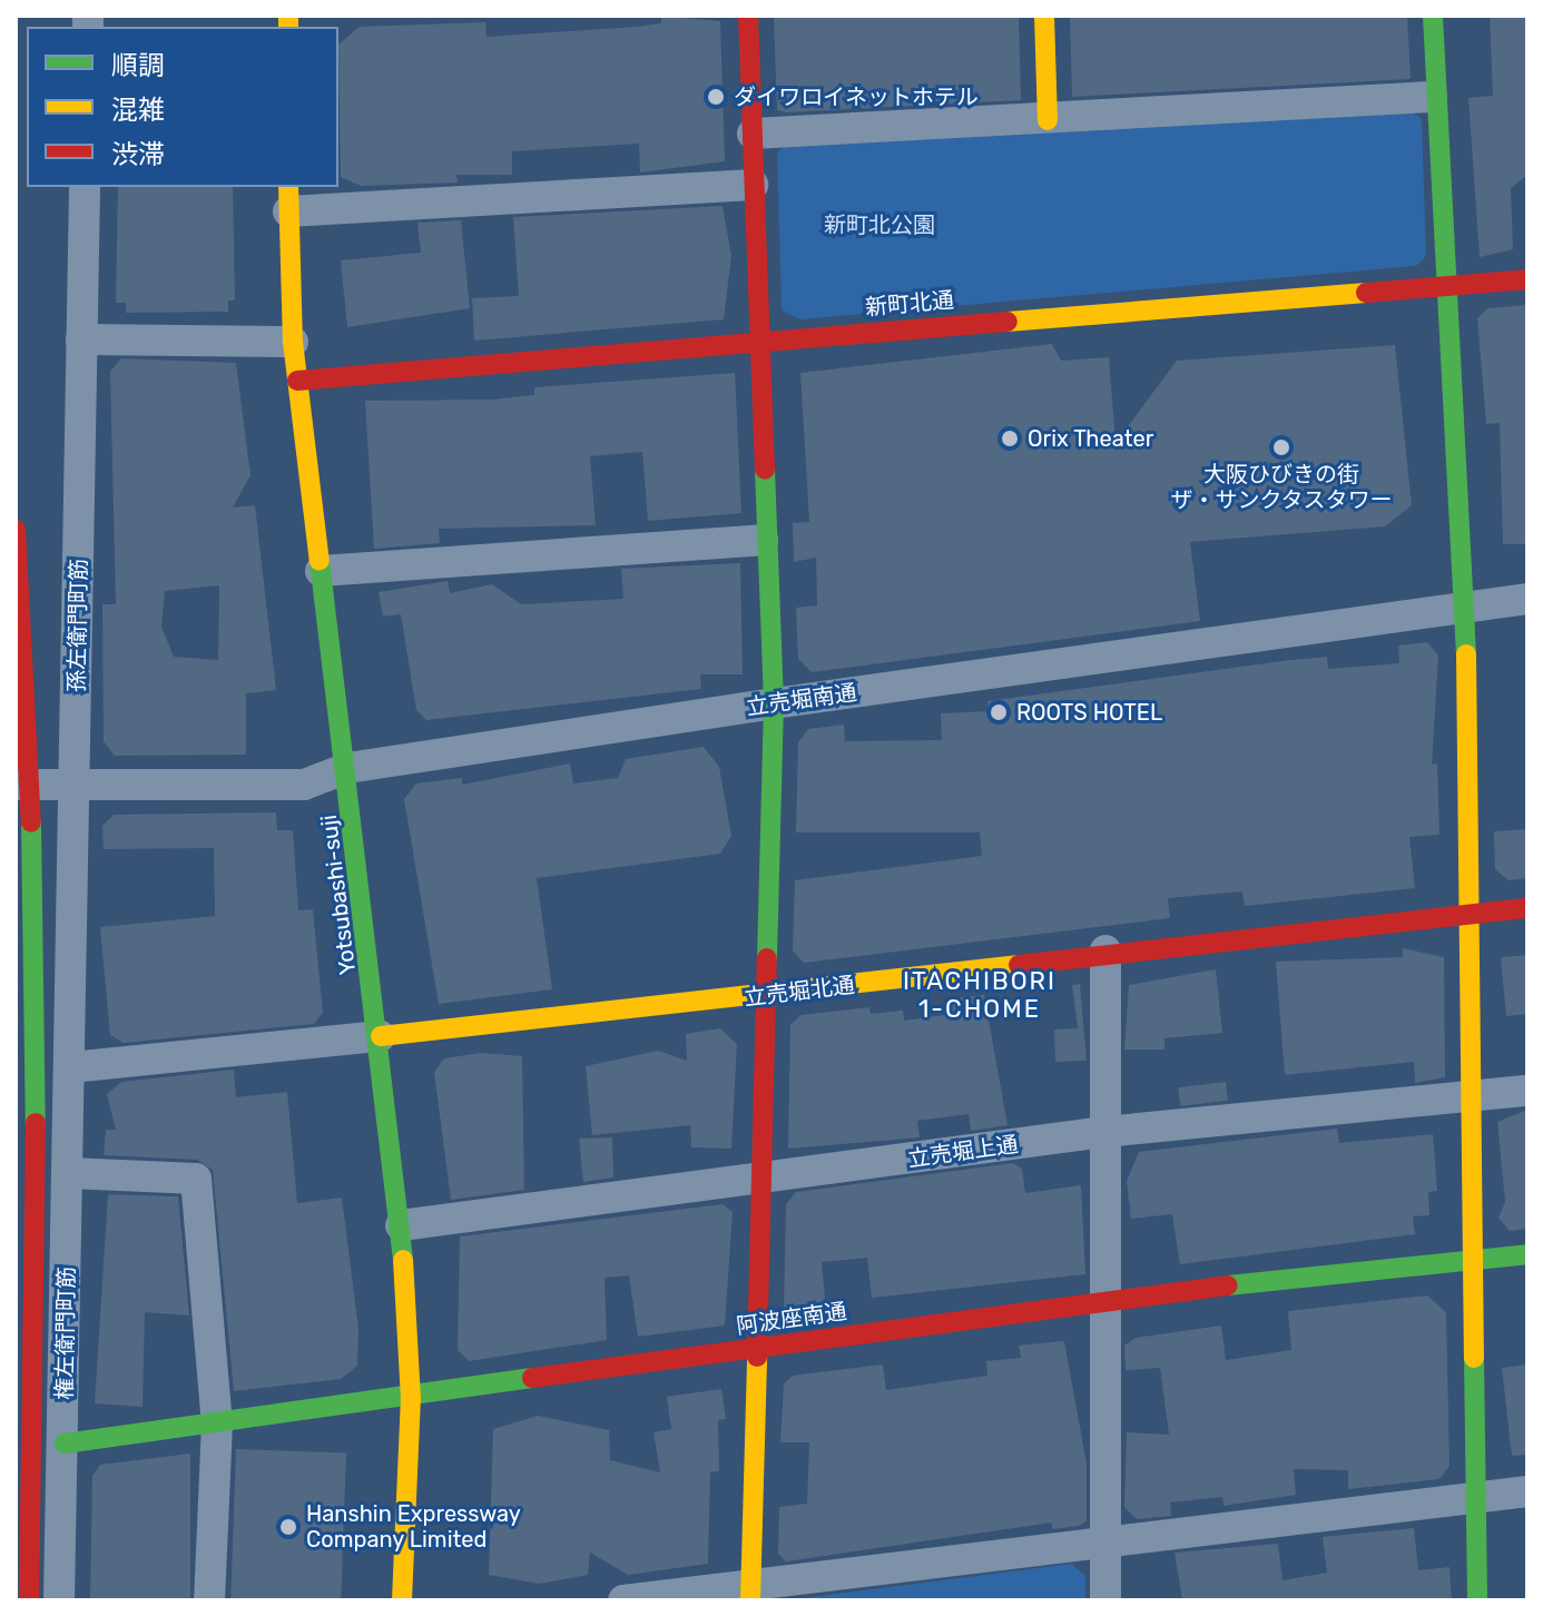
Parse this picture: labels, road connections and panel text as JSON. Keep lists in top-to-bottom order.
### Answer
{
  "streets": {
    "main road": [
      "新町北通",
      "Yotsubashi-suji",
      "立売堀北通",
      "阿波座南通"
    ],
    "street": [
      "孫左衛門町筋",
      "立売堀南通",
      "立売堀上通",
      "権左衛門町筋"
    ]
  },
  "crossings": [
    ["新町北通", "Yotsubashi-suji"],
    ["孫左衛門町筋", "立売堀南通"],
    ["孫左衛門町筋", "立売堀北通"],
    ["孫左衛門町筋", "権左衛門町筋"],
    ["立売堀南通", "Yotsubashi-suji"],
    ["Yotsubashi-suji", "立売堀北通"],
    ["Yotsubashi-suji", "立売堀上通"],
    ["Yotsubashi-suji", "阿波座南通"],
    ["立売堀北通", "権左衛門町筋"],
    ["阿波座南通", "権左衛門町筋"]
  ],
  "districts": ["ITACHIBORI 1-CHOME"],
  "parks": ["新町北公園"],
  "places": [
    "ダイワロイネットホテル",
    "Orix Theater",
    "大阪ひびきの街 ザ・サンクタスタワー",
    "ROOTS HOTEL",
    "Hanshin Expressway Company Limited"
  ],
  "legend": ["順調", "混雑", "渋滞"]
}
